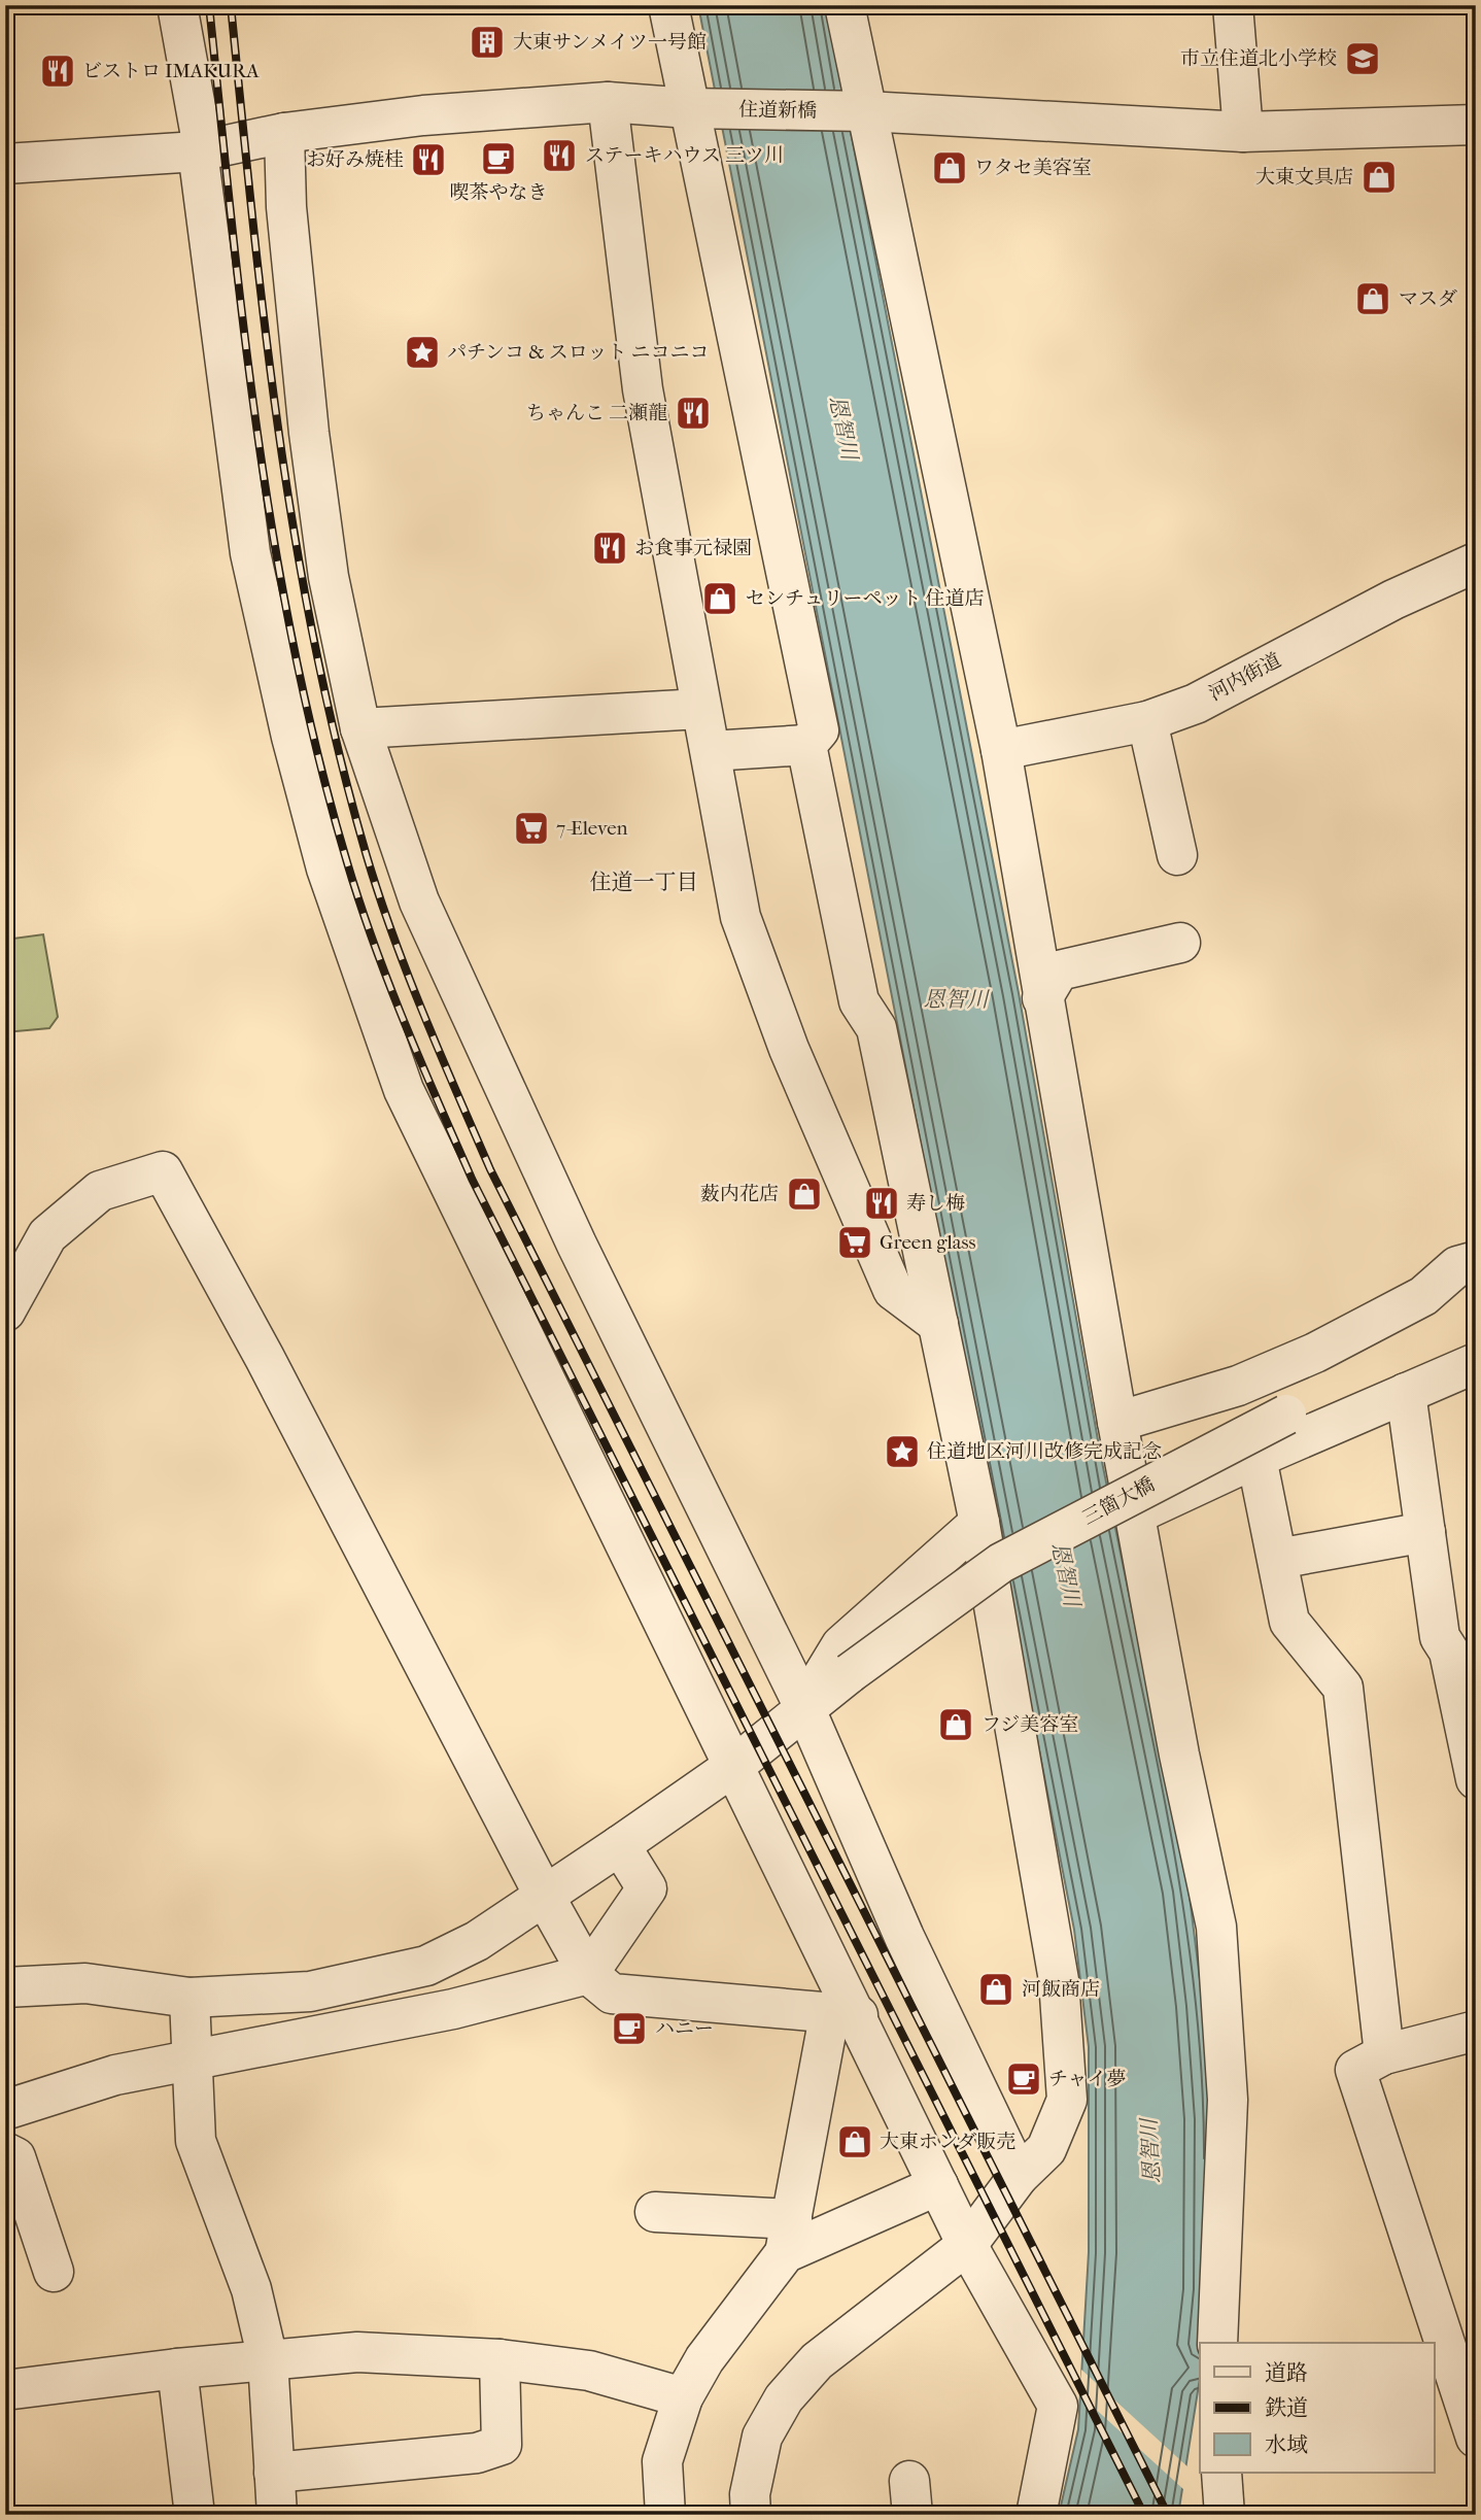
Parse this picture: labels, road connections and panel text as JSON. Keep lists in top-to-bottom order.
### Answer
{
  "streets": {
    "street": ["住道新橋", "河内街道", "三箇大橋"]
  },
  "districts": ["住道一丁目"],
  "water": ["恩智川"],
  "places": {
    "building": ["大東サンメイツ一号館"],
    "school or university": ["市立住道北小学校"],
    "restaurant": [
      "ビストロ IMAKURA",
      "ステーキハウス 三ツ川",
      "お好み焼桂",
      "ちゃんこ 二瀬龍",
      "お食事元禄園",
      "寿し梅"
    ],
    "cafe": ["喫茶やなき", "ハニー", "チャイ夢"],
    "shop": [
      "ワタセ美容室",
      "大東文具店",
      "マスダ",
      "センチュリーペット 住道店",
      "薮内花店",
      "フジ美容室",
      "河飯商店",
      "大東ホンダ販売"
    ],
    "place": ["パチンコ & スロット ニコニコ", "住道地区河川改修完成記念"],
    "supermarket": ["7-Eleven", "Green glass"]
  },
  "legend": ["道路", "鉄道", "水域"]
}
